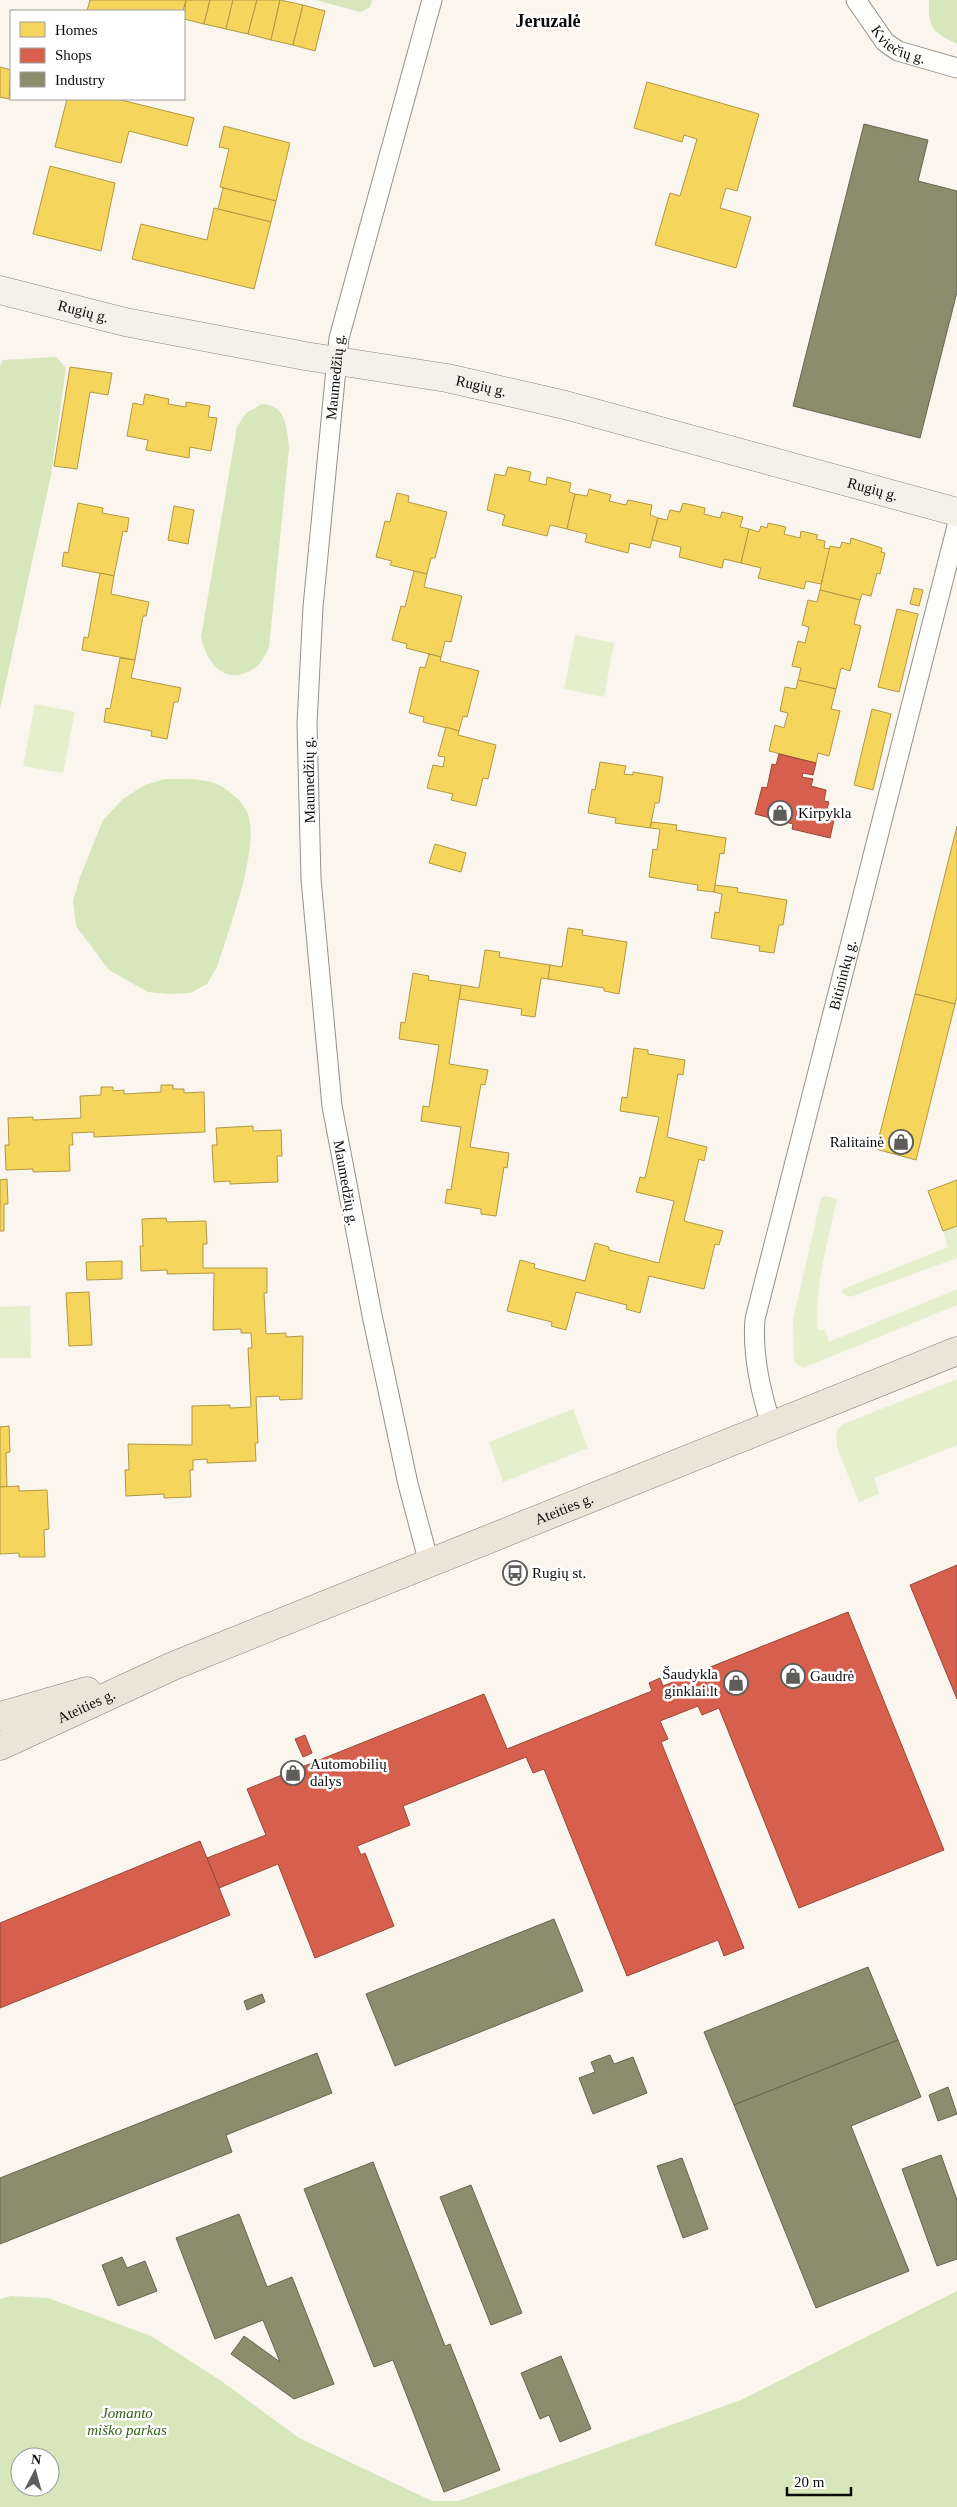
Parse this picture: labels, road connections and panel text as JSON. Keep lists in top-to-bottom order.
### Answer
{
  "streets": {
    "main road": ["Ateities g."],
    "street": [
      "Kviečių g.",
      "Rugių g.",
      "Maumedžių g.",
      "Bitininkų g."
    ]
  },
  "crossings": [
    ["Rugių g.", "Maumedžių g."],
    ["Maumedžių g.", "Ateities g."],
    ["Bitininkų g.", "Ateities g."]
  ],
  "districts": ["Jeruzalė"],
  "parks": ["Jomanto miško parkas"],
  "places": {
    "shop": [
      "Kirpykla",
      "Ralitainė",
      "Gaudrė",
      "Šaudykla ginklai.lt",
      "Automobilių dalys"
    ],
    "bus stop": ["Rugių st."]
  },
  "legend": ["Homes", "Shops", "Industry"],
  "scale_bar": "20 m",
  "north": "top"
}
